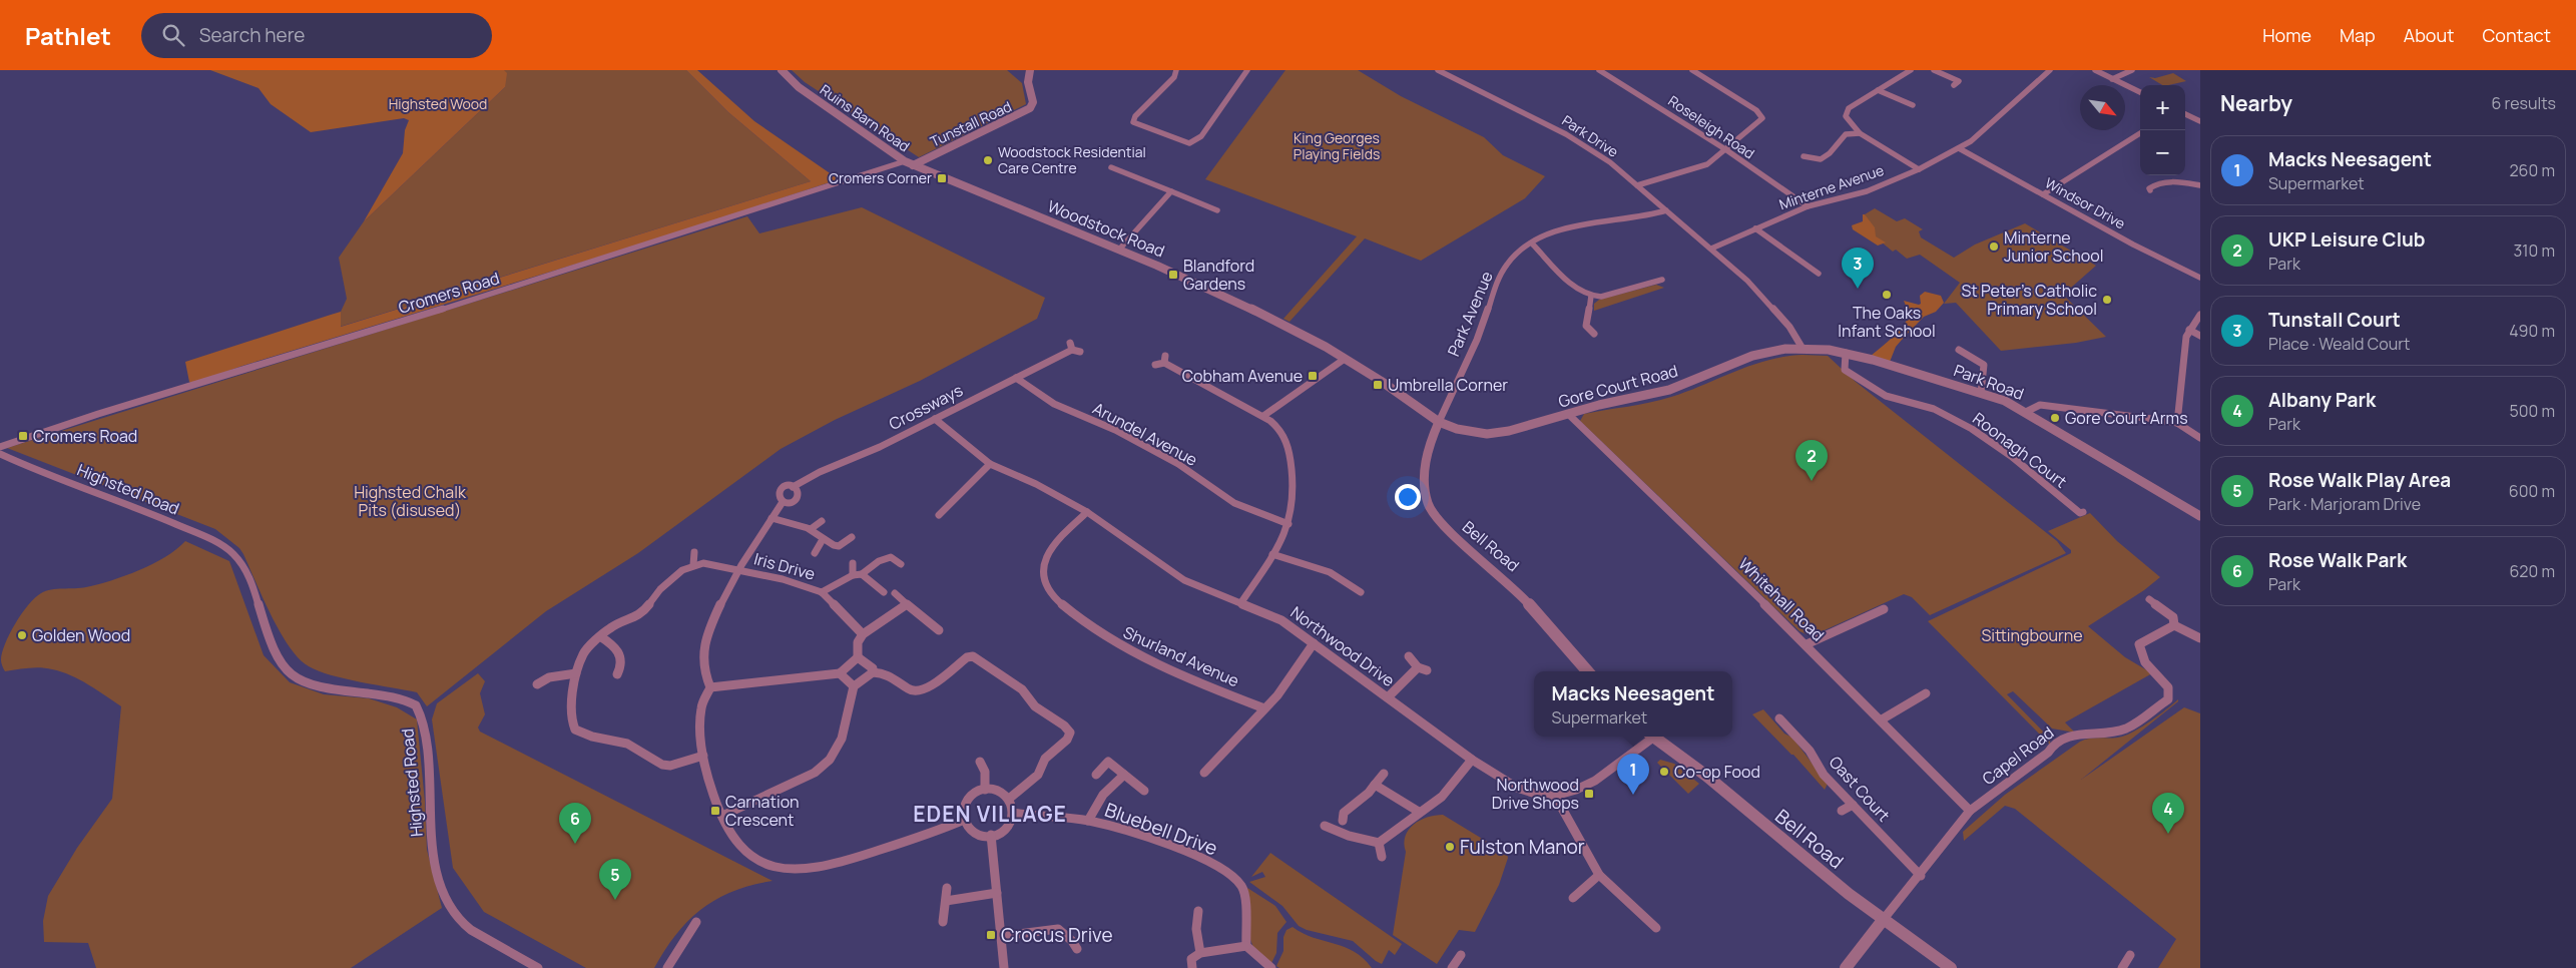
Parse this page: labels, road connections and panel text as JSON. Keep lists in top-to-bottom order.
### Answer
{
  "streets": {
    "street": [
      "Ruins Barn Road",
      "Tunstall Road",
      "Roseleigh Road",
      "Park Drive",
      "Minterne Avenue",
      "Windsor Drive",
      "Woodstock Road",
      "Cromers Road",
      "Park Avenue",
      "Park Road",
      "Gore Court Road",
      "Crossways",
      "Arundel Avenue",
      "Roonagh Court",
      "Highsted Road",
      "Bell Road",
      "Iris Drive",
      "Whitehall Road",
      "Northwood Drive",
      "Shurland Avenue",
      "Capel Road",
      "Oast Court",
      "Bluebell Drive"
    ]
  },
  "crossings": [
    ["Ruins Barn Road", "Tunstall Road"],
    ["Ruins Barn Road", "Woodstock Road"],
    ["Ruins Barn Road", "Cromers Road"],
    ["Tunstall Road", "Woodstock Road"],
    ["Tunstall Road", "Cromers Road"],
    ["Roseleigh Road", "Minterne Avenue"],
    ["Park Drive", "Minterne Avenue"],
    ["Park Drive", "Park Avenue"],
    ["Park Drive", "Park Road"],
    ["Park Drive", "Gore Court Road"],
    ["Minterne Avenue", "Windsor Drive"],
    ["Woodstock Road", "Cromers Road"],
    ["Woodstock Road", "Park Avenue"],
    ["Woodstock Road", "Gore Court Road"],
    ["Woodstock Road", "Bell Road"],
    ["Park Avenue", "Gore Court Road"],
    ["Park Avenue", "Bell Road"],
    ["Park Road", "Gore Court Road"],
    ["Park Road", "Roonagh Court"],
    ["Gore Court Road", "Bell Road"],
    ["Gore Court Road", "Whitehall Road"],
    ["Crossways", "Arundel Avenue"],
    ["Crossways", "Iris Drive"],
    ["Crossways", "Northwood Drive"],
    ["Bell Road", "Capel Road"],
    ["Whitehall Road", "Capel Road"],
    ["Northwood Drive", "Shurland Avenue"],
    ["Capel Road", "Oast Court"]
  ],
  "districts": ["EDEN VILLAGE"],
  "parks": [
    "Highsted Wood",
    "King Georges Playing Fields",
    "Highsted Chalk Pits (disused)",
    "Sittingbourne"
  ],
  "places": {
    "other": [
      "Woodstock Residential Care Centre",
      "Minterne Junior School",
      "The Oaks Infant School",
      "St Peter's Catholic Primary School",
      "Gore Court Arms",
      "Golden Wood",
      "Co-op Food",
      "Fulston Manor"
    ],
    "transit": [
      "Cromers Corner",
      "Blandford Gardens",
      "Cobham Avenue",
      "Umbrella Corner",
      "Cromers Road",
      "Northwood Drive Shops",
      "Carnation Crescent",
      "Crocus Drive"
    ]
  },
  "north": "bottom right",
  "page": {
    "header": "Pathlet",
    "search": "Search here",
    "nav": [
      "Home",
      "Map",
      "About",
      "Contact"
    ],
    "heading": ["Nearby", "6 results"],
    "map_buttons": ["+", "−"],
    "list": [
      {
        "mark": "1",
        "name": "Macks Neesagent",
        "note": "Supermarket",
        "value": "260 m"
      },
      {
        "mark": "2",
        "name": "UKP Leisure Club",
        "note": "Park",
        "value": "310 m"
      },
      {
        "mark": "3",
        "name": "Tunstall Court",
        "note": "Place · Weald Court",
        "value": "490 m"
      },
      {
        "mark": "4",
        "name": "Albany Park",
        "note": "Park",
        "value": "500 m"
      },
      {
        "mark": "5",
        "name": "Rose Walk Play Area",
        "note": "Park · Marjoram Drive",
        "value": "600 m"
      },
      {
        "mark": "6",
        "name": "Rose Walk Park",
        "note": "Park",
        "value": "620 m"
      }
    ],
    "pins": [
      "3",
      "2",
      "1",
      "4",
      "6",
      "5"
    ],
    "popup": ["Macks Neesagent", "Supermarket"]
  }
}
